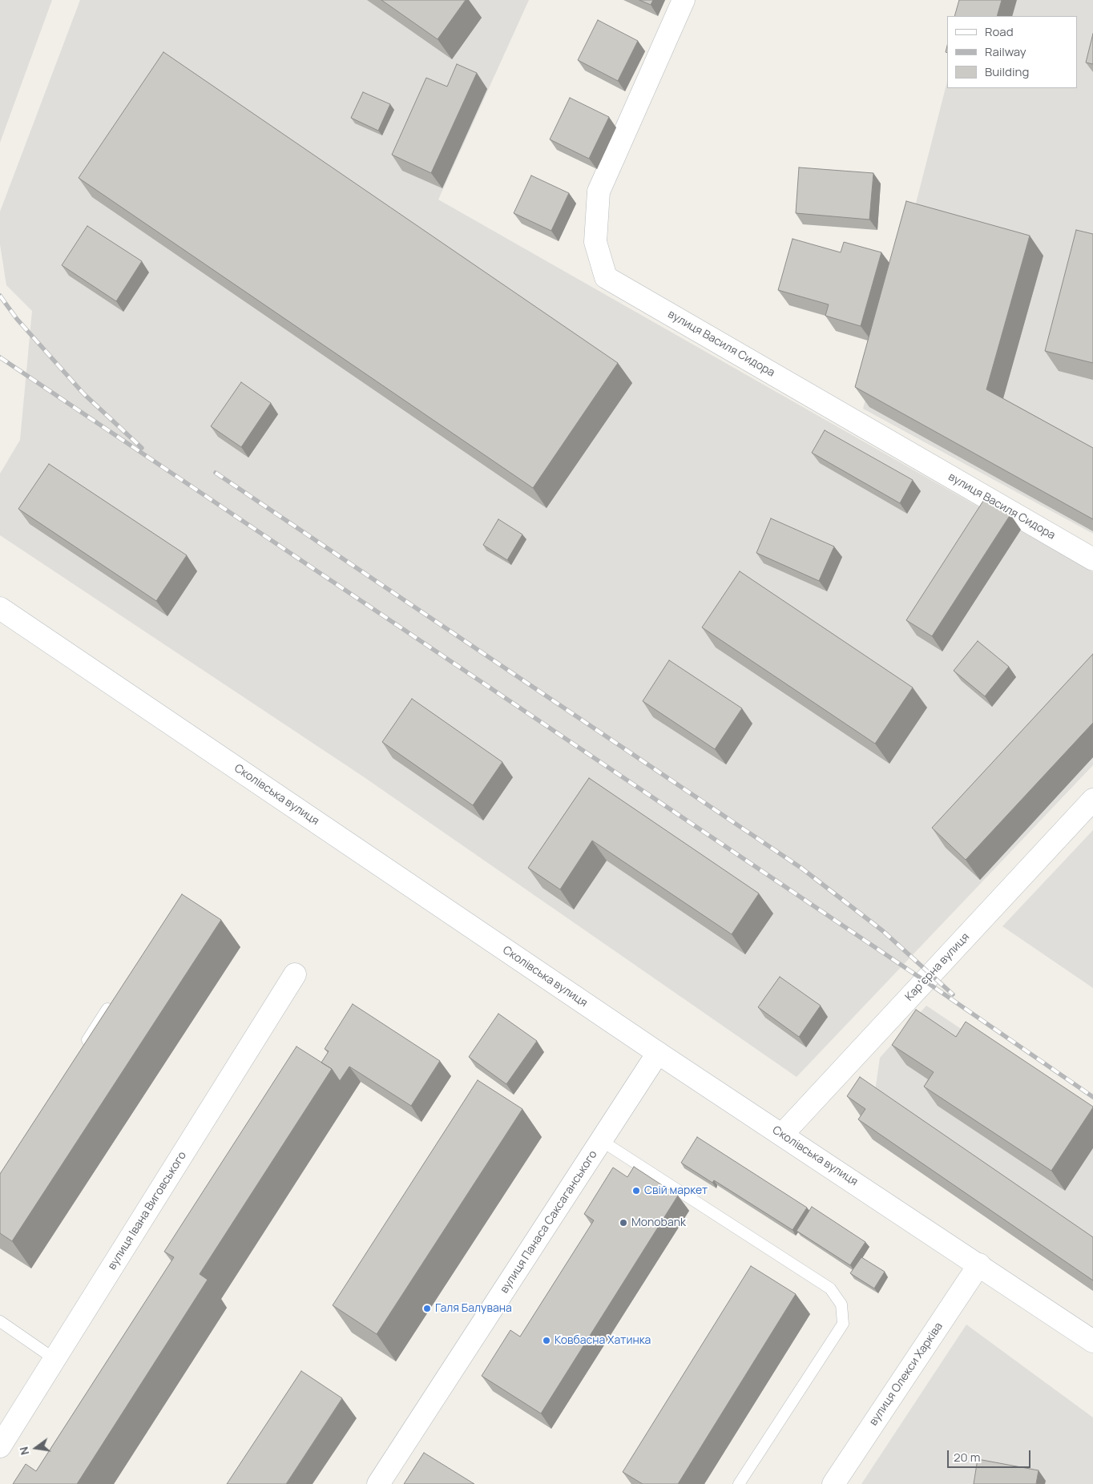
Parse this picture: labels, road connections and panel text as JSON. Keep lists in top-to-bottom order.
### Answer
{
  "streets": {
    "street": [
      "вулиця Василя Сидора",
      "Сколівська вулиця",
      "Карʼєрна вулиця",
      "вулиця Івана Виговського",
      "вулиця Панаса Саксаганського",
      "вулиця Олекси Харківа"
    ]
  },
  "crossings": [
    ["Сколівська вулиця", "Карʼєрна вулиця"],
    ["Сколівська вулиця", "вулиця Панаса Саксаганського"],
    ["Сколівська вулиця", "вулиця Олекси Харківа"]
  ],
  "places": [
    "Свій маркет",
    "Monobank",
    "Галя Балувана",
    "Ковбасна Хатинка"
  ],
  "legend": ["Road", "Railway", "Building"],
  "scale_bar": "20 m",
  "north": "left"
}
